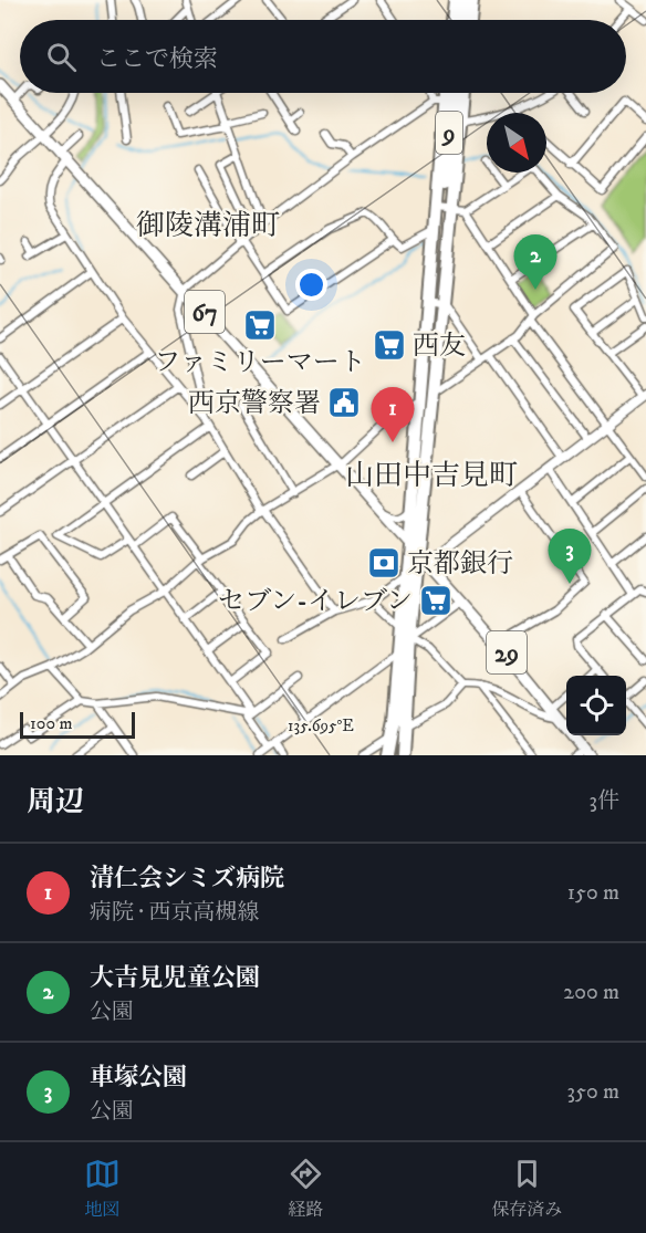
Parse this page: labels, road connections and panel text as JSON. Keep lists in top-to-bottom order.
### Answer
{
  "streets": {
    "highway": ["9"],
    "main road": ["67", "29"]
  },
  "crossings": [
    ["67", "29"]
  ],
  "districts": ["御陵溝浦町", "山田中吉見町"],
  "places": {
    "supermarket": ["ファミリーマート", "西友", "セブン-イレブン"],
    "public building": ["西京警察署"],
    "bank": ["京都銀行"]
  },
  "scale_bar": "100 m",
  "north": "bottom right",
  "page": {
    "search": "ここで検索",
    "pins": ["2", "1", "3"],
    "scale": "100 m",
    "heading": ["周辺", "3件"],
    "list": [
      {
        "mark": "1",
        "name": "清仁会シミズ病院",
        "note": "病院 · 西京高槻線",
        "value": "150 m"
      },
      {
        "mark": "2",
        "name": "大吉見児童公園",
        "note": "公園",
        "value": "200 m"
      },
      {
        "mark": "3",
        "name": "車塚公園",
        "note": "公園",
        "value": "350 m"
      }
    ],
    "nav": ["地図", "経路", "保存済み"]
  },
  "coordinates": ["135.695°E"]
}
